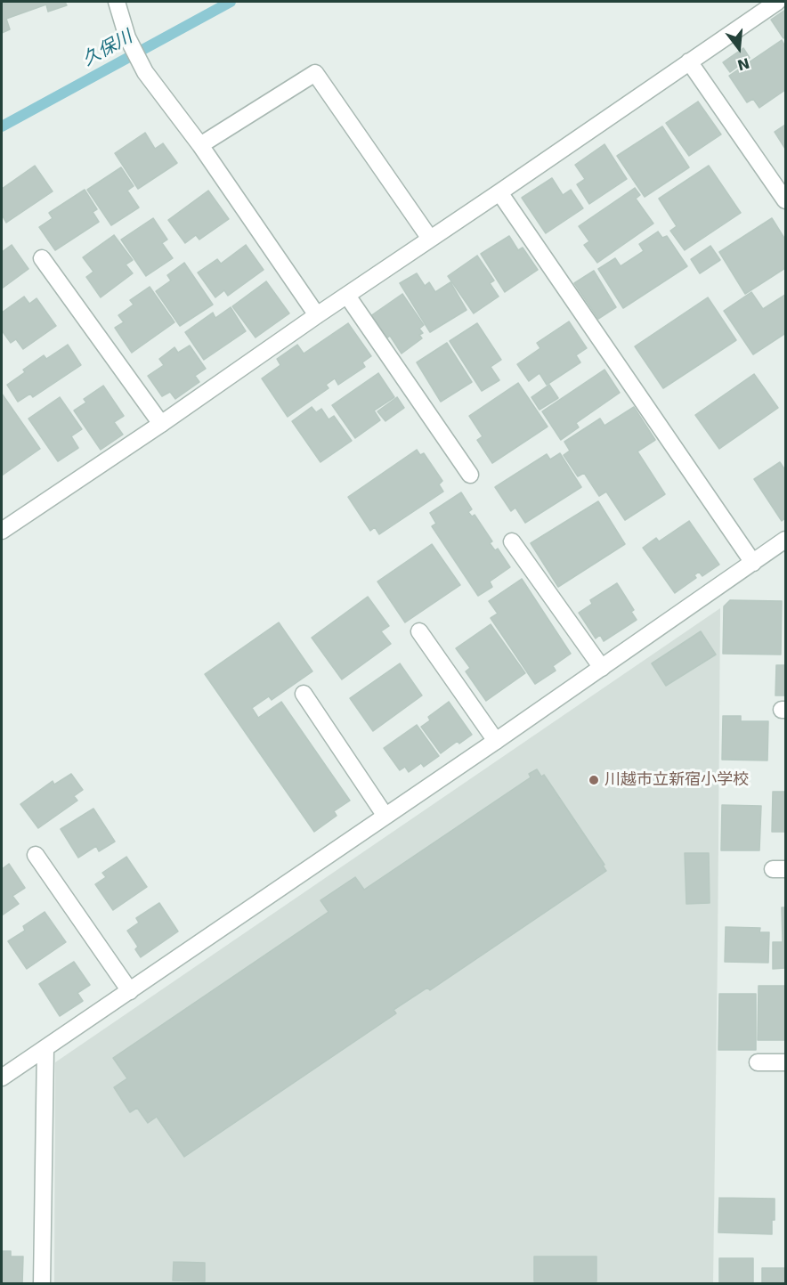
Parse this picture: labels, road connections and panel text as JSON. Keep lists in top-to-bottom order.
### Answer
{
  "water": ["久保川"],
  "places": ["川越市立新宿小学校"],
  "north": "bottom"
}
